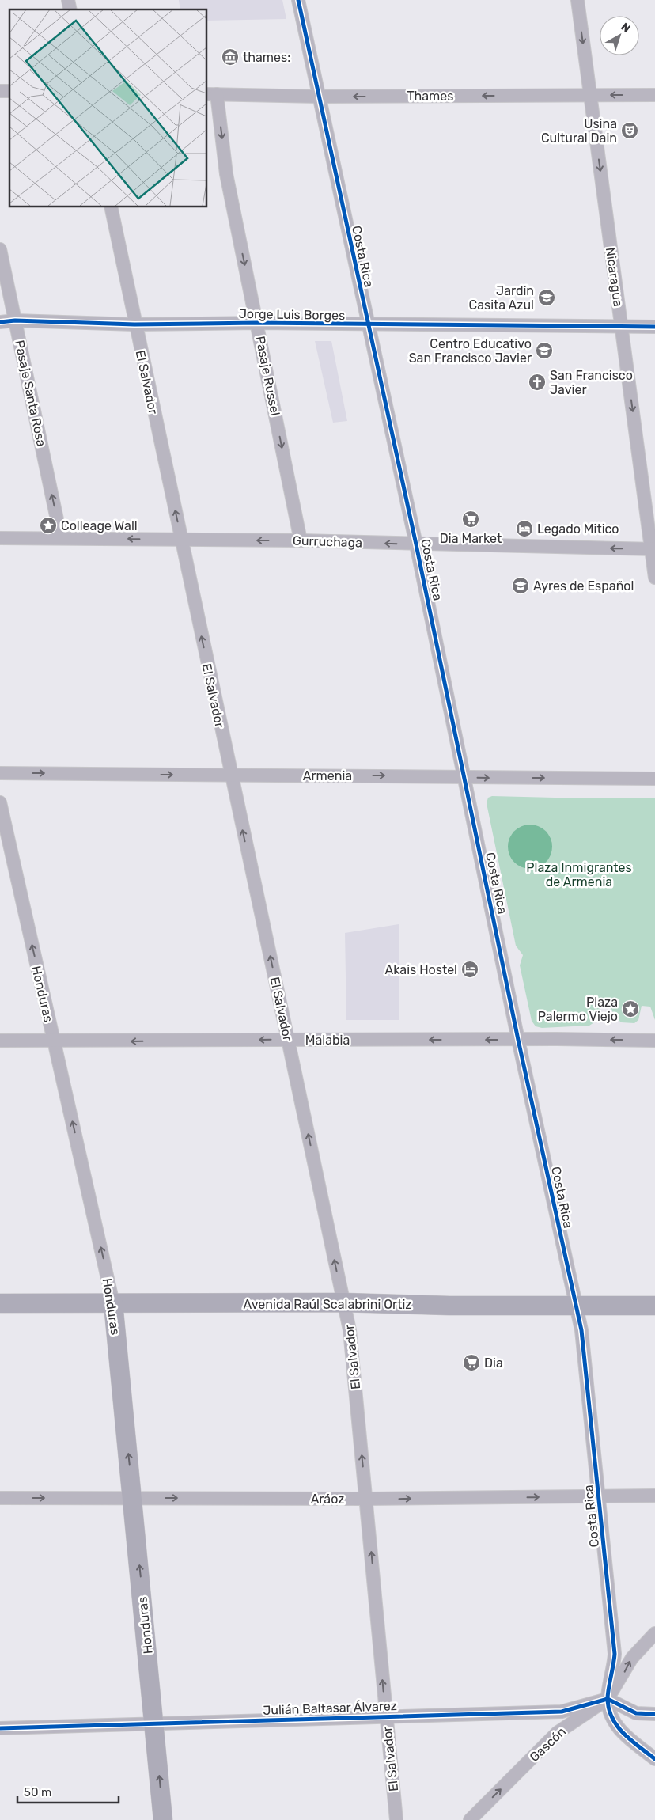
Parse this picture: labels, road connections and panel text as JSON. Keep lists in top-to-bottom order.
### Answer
{
  "streets": {
    "main road": ["Honduras", "Avenida Raúl Scalabrini Ortiz"],
    "street": [
      "Thames",
      "Costa Rica",
      "Nicaragua",
      "Jorge Luis Borges",
      "Pasaje Russel",
      "El Salvador",
      "Pasaje Santa Rosa",
      "Gurruchaga",
      "Armenia",
      "Malabia",
      "Aráoz",
      "Julián Baltasar Álvarez",
      "Gascón"
    ]
  },
  "crossings": [
    ["Thames", "Costa Rica"],
    ["Thames", "Nicaragua"],
    ["Thames", "Pasaje Russel"],
    ["Costa Rica", "Jorge Luis Borges"],
    ["Costa Rica", "Gurruchaga"],
    ["Costa Rica", "Armenia"],
    ["Costa Rica", "Malabia"],
    ["Costa Rica", "Avenida Raúl Scalabrini Ortiz"],
    ["Costa Rica", "Aráoz"],
    ["Costa Rica", "Julián Baltasar Álvarez"],
    ["Costa Rica", "Gascón"],
    ["Nicaragua", "Jorge Luis Borges"],
    ["Nicaragua", "Gurruchaga"],
    ["Jorge Luis Borges", "Pasaje Russel"],
    ["Jorge Luis Borges", "El Salvador"],
    ["Jorge Luis Borges", "Pasaje Santa Rosa"],
    ["Pasaje Russel", "Gurruchaga"],
    ["El Salvador", "Gurruchaga"],
    ["El Salvador", "Armenia"],
    ["El Salvador", "Malabia"],
    ["El Salvador", "Avenida Raúl Scalabrini Ortiz"],
    ["El Salvador", "Aráoz"],
    ["El Salvador", "Julián Baltasar Álvarez"],
    ["Pasaje Santa Rosa", "Gurruchaga"],
    ["Honduras", "Malabia"],
    ["Honduras", "Avenida Raúl Scalabrini Ortiz"],
    ["Honduras", "Aráoz"],
    ["Honduras", "Julián Baltasar Álvarez"],
    ["Julián Baltasar Álvarez", "Gascón"]
  ],
  "one_way": [
    "Thames",
    "Nicaragua",
    "Pasaje Russel",
    "El Salvador",
    "Pasaje Santa Rosa",
    "Gurruchaga",
    "Armenia",
    "Honduras",
    "Malabia",
    "Aráoz",
    "Gascón"
  ],
  "parks": ["Plaza Inmigrantes de Armenia"],
  "places": {
    "museum": ["thames:"],
    "theatre": ["Usina Cultural Dain"],
    "school or university": ["Jardín Casita Azul", "Centro Educativo San Francisco Javier", "Ayres de Español"],
    "church": ["San Francisco Javier"],
    "supermarket": ["Dia Market", "Dia"],
    "place": ["Colleage Wall", "Plaza Palermo Viejo"],
    "hotel": ["Legado Mitico", "Akais Hostel"]
  },
  "scale_bar": "50 m",
  "north": "top right"
}
